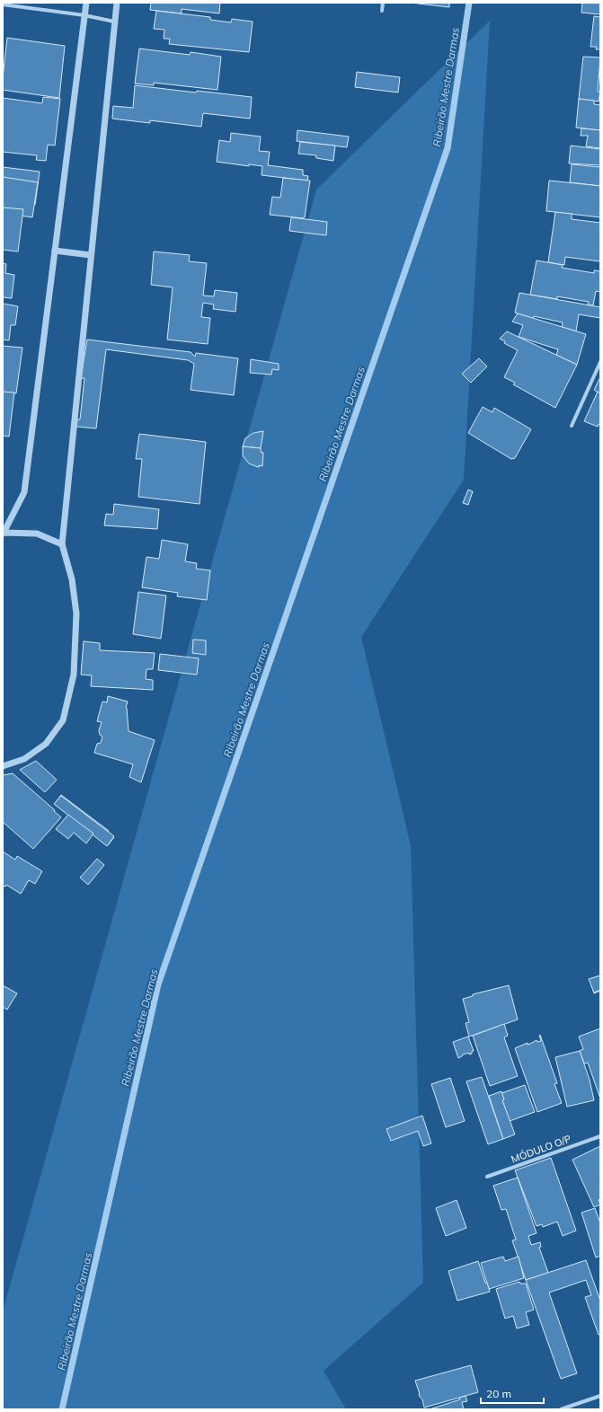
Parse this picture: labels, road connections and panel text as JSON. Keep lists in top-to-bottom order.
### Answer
{
  "streets": {
    "street": ["MÓDULO O/P"]
  },
  "water": ["Ribeirão Mestre Darmas"],
  "scale_bar": "20 m"
}
